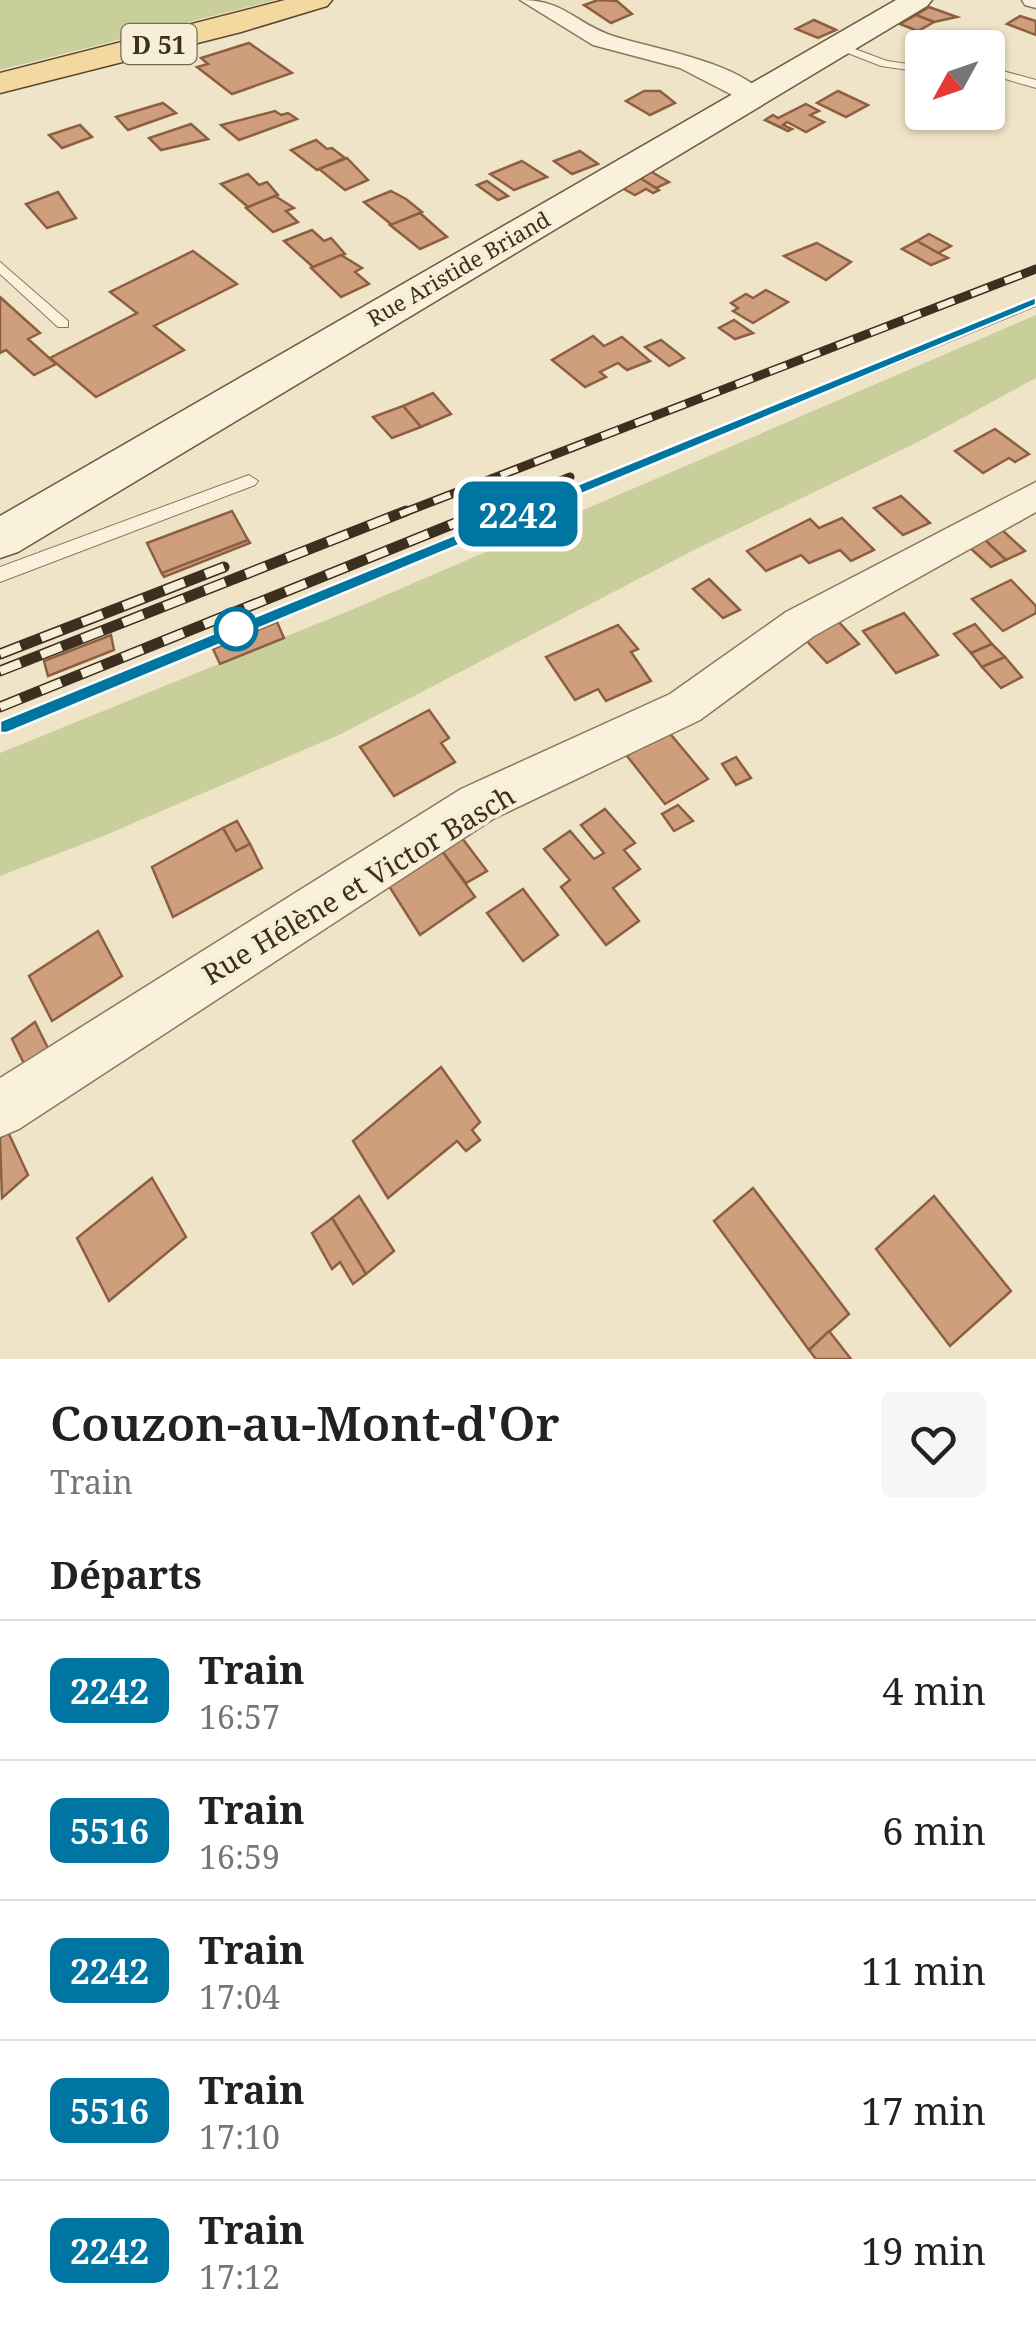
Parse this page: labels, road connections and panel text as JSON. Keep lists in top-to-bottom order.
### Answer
{
  "streets": {
    "main road": ["D 51"],
    "street": ["Rue Aristide Briand", "Rue Hélène et Victor Basch"]
  },
  "north": "bottom left",
  "page": {
    "on_map": "2242",
    "heading": [
      ["Couzon-au-Mont-d'Or", "Train"],
      "Départs"
    ],
    "list": [
      {
        "mark": "2242",
        "name": "Train",
        "note": "16:57",
        "value": "4 min"
      },
      {
        "mark": "5516",
        "name": "Train",
        "note": "16:59",
        "value": "6 min"
      },
      {
        "mark": "2242",
        "name": "Train",
        "note": "17:04",
        "value": "11 min"
      },
      {
        "mark": "5516",
        "name": "Train",
        "note": "17:10",
        "value": "17 min"
      },
      {
        "mark": "2242",
        "name": "Train",
        "note": "17:12",
        "value": "19 min"
      }
    ]
  }
}
